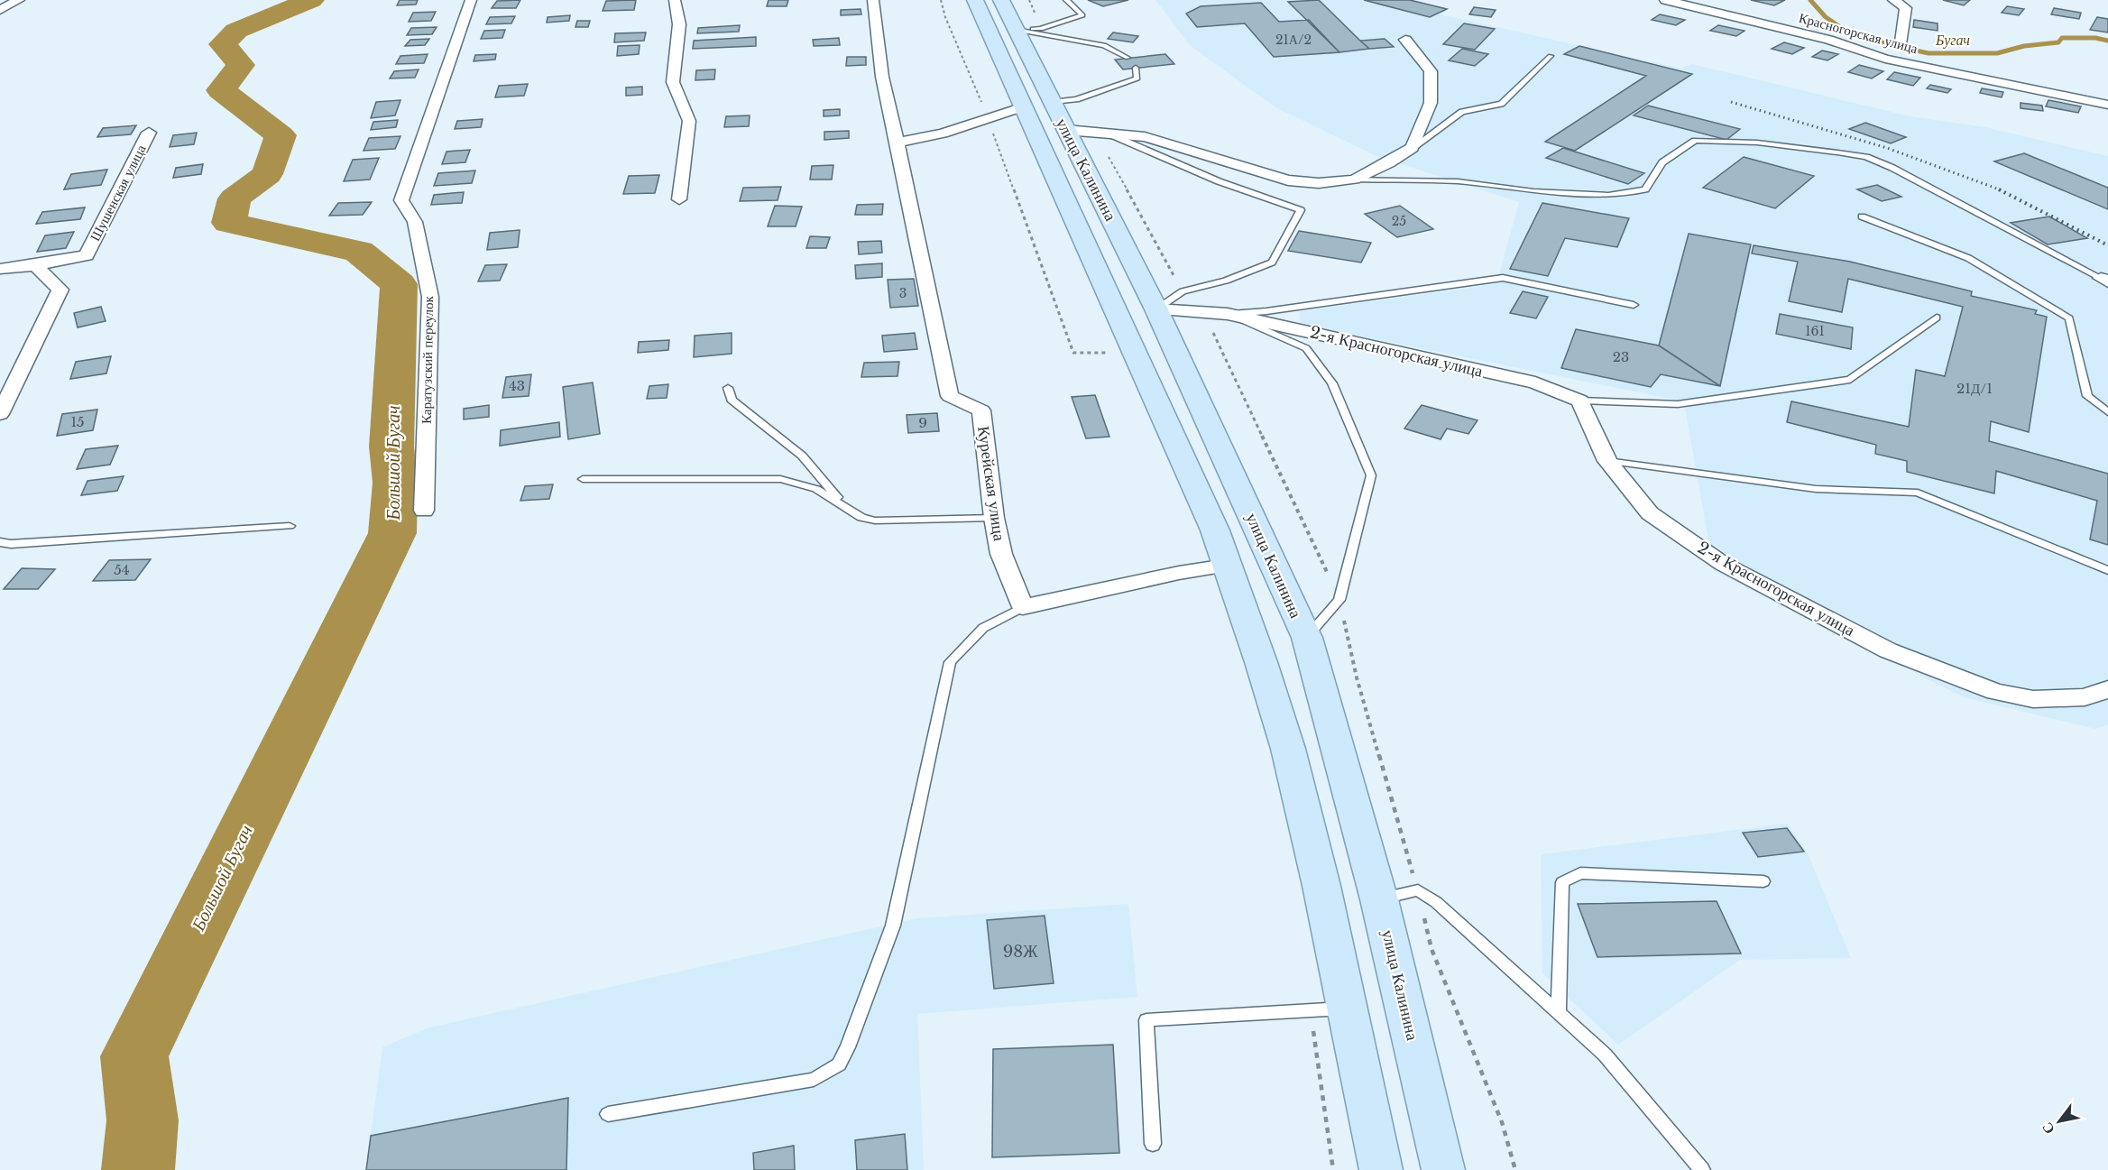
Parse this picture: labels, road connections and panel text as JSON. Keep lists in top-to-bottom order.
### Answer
{
  "streets": {
    "main road": ["улица Калинина"],
    "street": [
      "Красногорская улица",
      "Шушенская улица",
      "2-я Красногорская улица",
      "Каратузский переулок",
      "Курейская улица"
    ]
  },
  "crossings": [
    ["улица Калинина", "2-я Красногорская улица"]
  ],
  "water": ["Бугач", "Большой Бугач"],
  "house_numbers": [
    "21А/2",
    "25",
    "3",
    "161",
    "23",
    "43",
    "21Д/1",
    "15",
    "9",
    "54",
    "98Ж"
  ],
  "north": "bottom left"
}
